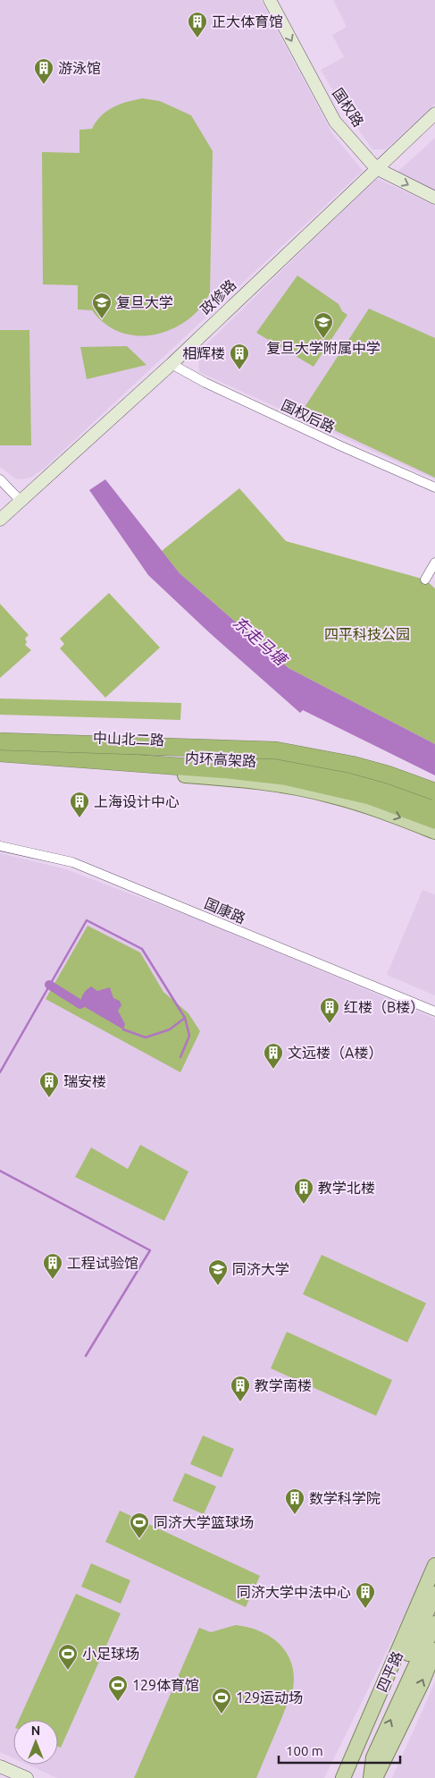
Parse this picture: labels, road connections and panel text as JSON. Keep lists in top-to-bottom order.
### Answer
{
  "streets": {
    "highway": ["内环高架路"],
    "main road": ["中山北二路", "四平路"],
    "street": [
      "国权路",
      "政修路",
      "国权后路",
      "国康路"
    ]
  },
  "crossings": [
    ["国权路", "政修路"],
    ["政修路", "国权后路"],
    ["中山北二路", "内环高架路"]
  ],
  "one_way": ["国权路"],
  "water": ["东走马塘"],
  "parks": ["四平科技公园"],
  "places": {
    "building": [
      "正大体育馆",
      "游泳馆",
      "相辉楼",
      "上海设计中心",
      "红楼（B楼）",
      "文远楼（A楼）",
      "瑞安楼",
      "教学北楼",
      "工程试验馆",
      "教学南楼",
      "数学科学院",
      "同济大学中法中心"
    ],
    "school or university": ["复旦大学", "复旦大学附属中学", "同济大学"],
    "sports": [
      "同济大学篮球场",
      "小足球场",
      "129体育馆",
      "129运动场"
    ]
  },
  "scale_bar": "100 m",
  "north": "top"
}
